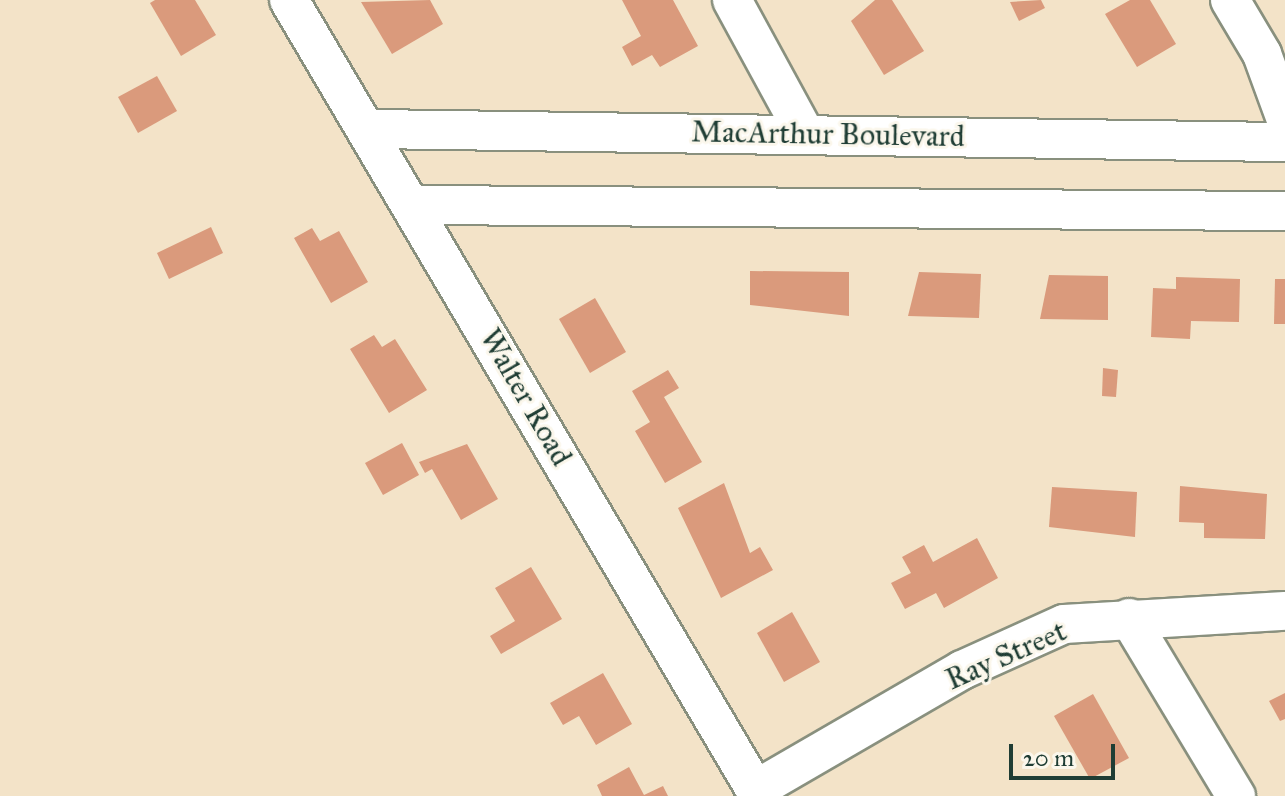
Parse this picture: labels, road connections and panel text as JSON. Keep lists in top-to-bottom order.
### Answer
{
  "streets": {
    "street": ["MacArthur Boulevard", "Walter Road", "Ray Street"]
  },
  "crossings": [
    ["MacArthur Boulevard", "Walter Road"],
    ["Walter Road", "Ray Street"]
  ],
  "scale_bar": "20 m"
}
